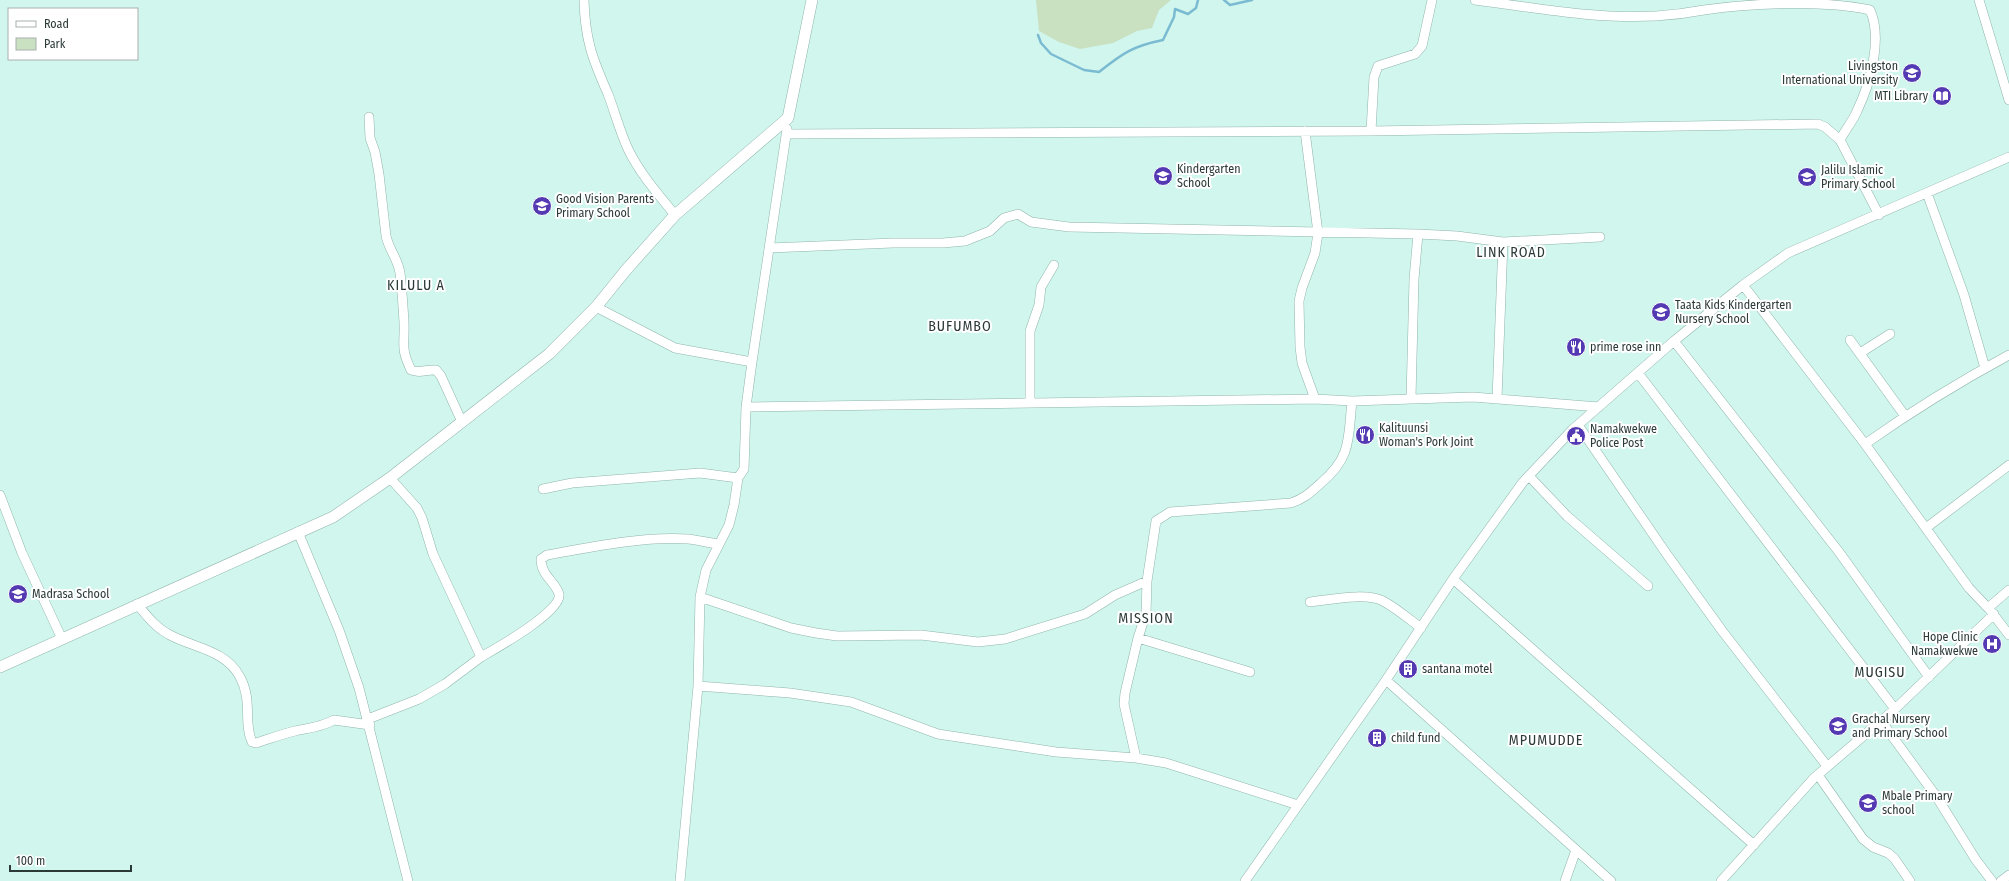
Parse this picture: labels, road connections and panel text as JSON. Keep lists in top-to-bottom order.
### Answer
{
  "districts": [
    "LINK ROAD",
    "KILULU A",
    "BUFUMBO",
    "MISSION",
    "MUGISU",
    "MPUMUDDE"
  ],
  "places": {
    "school or university": [
      "Livingston International University",
      "Kindergarten School",
      "Jalilu Islamic Primary School",
      "Good Vision Parents Primary School",
      "Taata Kids Kindergarten Nursery School",
      "Madrasa School",
      "Grachal Nursery and Primary School",
      "Mbale Primary school"
    ],
    "library": ["MTI Library"],
    "restaurant": ["prime rose inn", "Kalituunsi Woman's Pork Joint"],
    "public building": ["Namakwekwe Police Post"],
    "hospital": ["Hope Clinic Namakwekwe"],
    "building": ["santana motel", "child fund"]
  },
  "legend": ["Road", "Park"],
  "scale_bar": "100 m"
}
